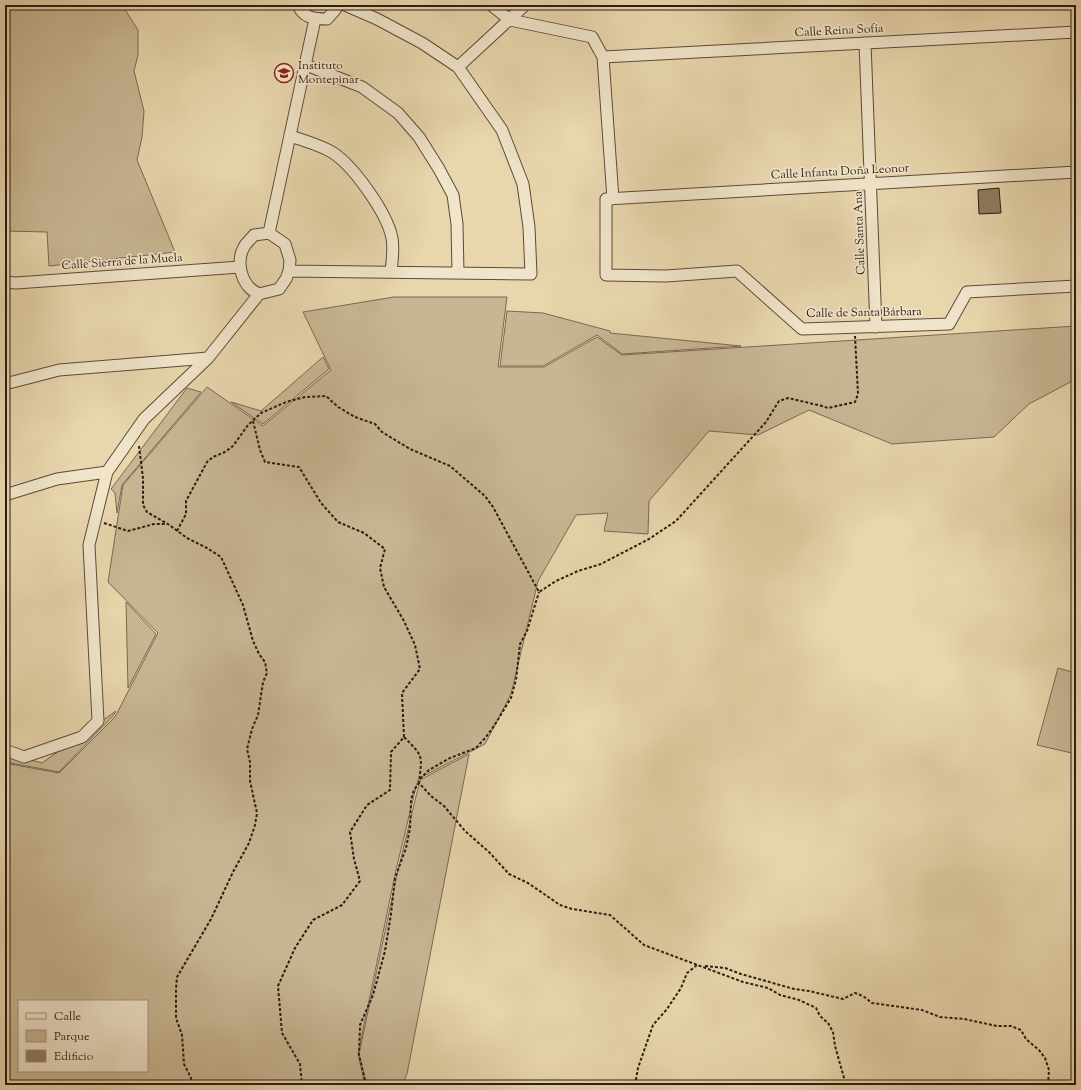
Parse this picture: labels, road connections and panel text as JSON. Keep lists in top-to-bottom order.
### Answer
{
  "streets": {
    "street": [
      "Calle Reina Sofía",
      "Calle Infanta Doña Leonor",
      "Calle Santa Ana",
      "Calle Sierra de la Muela",
      "Calle de Santa Bárbara"
    ]
  },
  "crossings": [
    ["Calle Reina Sofía", "Calle Santa Ana"],
    ["Calle Infanta Doña Leonor", "Calle Santa Ana"],
    ["Calle Infanta Doña Leonor", "Calle de Santa Bárbara"],
    ["Calle Santa Ana", "Calle de Santa Bárbara"]
  ],
  "places": {
    "school or university": ["Instituto Montepinar"]
  },
  "legend": ["Calle", "Parque", "Edificio"]
}
